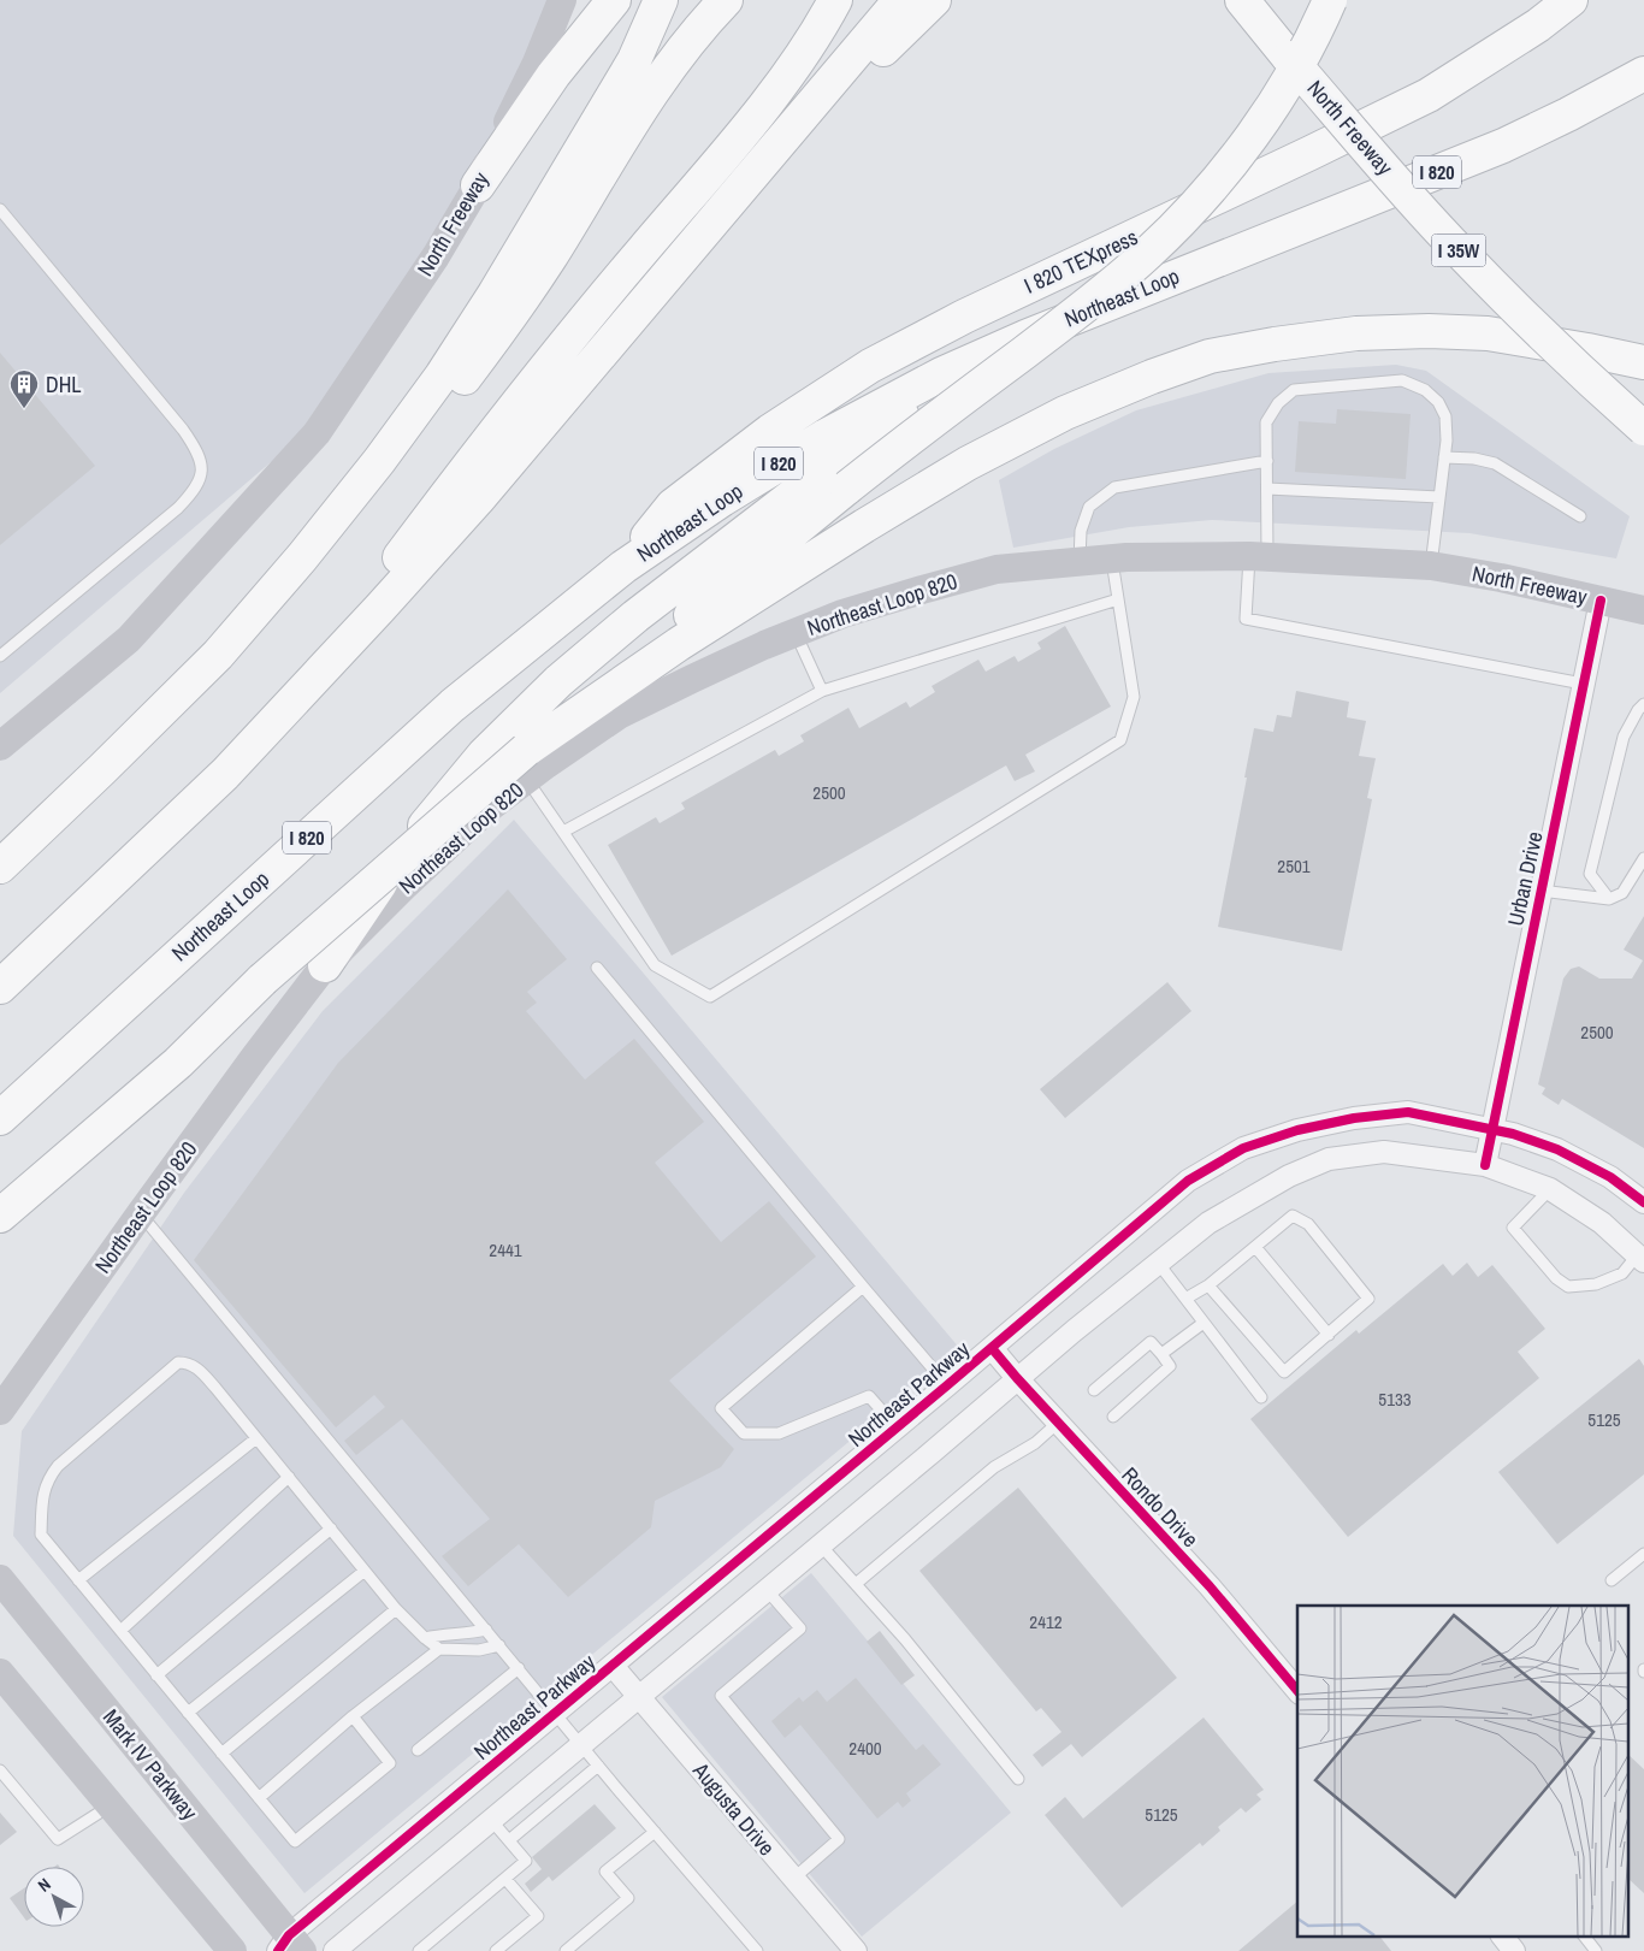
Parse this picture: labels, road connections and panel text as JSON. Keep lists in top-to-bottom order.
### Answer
{
  "streets": {
    "highway": [
      "North Freeway",
      "I 820",
      "I 35W",
      "I 820 TEXpress",
      "Northeast Loop"
    ],
    "main road": ["Northeast Loop 820", "Mark IV Parkway"],
    "street": [
      "Urban Drive",
      "Northeast Parkway",
      "Rondo Drive",
      "Augusta Drive"
    ]
  },
  "crossings": [
    ["North Freeway", "Northeast Loop 820"],
    ["North Freeway", "Urban Drive"],
    ["I 820 TEXpress", "Northeast Loop"],
    ["Urban Drive", "Northeast Parkway"],
    ["Northeast Parkway", "Rondo Drive"],
    ["Northeast Parkway", "Mark IV Parkway"],
    ["Northeast Parkway", "Augusta Drive"]
  ],
  "places": {
    "building": ["DHL"]
  },
  "house_numbers": [
    "2500",
    "2501",
    "2500",
    "2441",
    "5133",
    "5125",
    "2412",
    "2400",
    "5125"
  ],
  "north": "top left"
}
